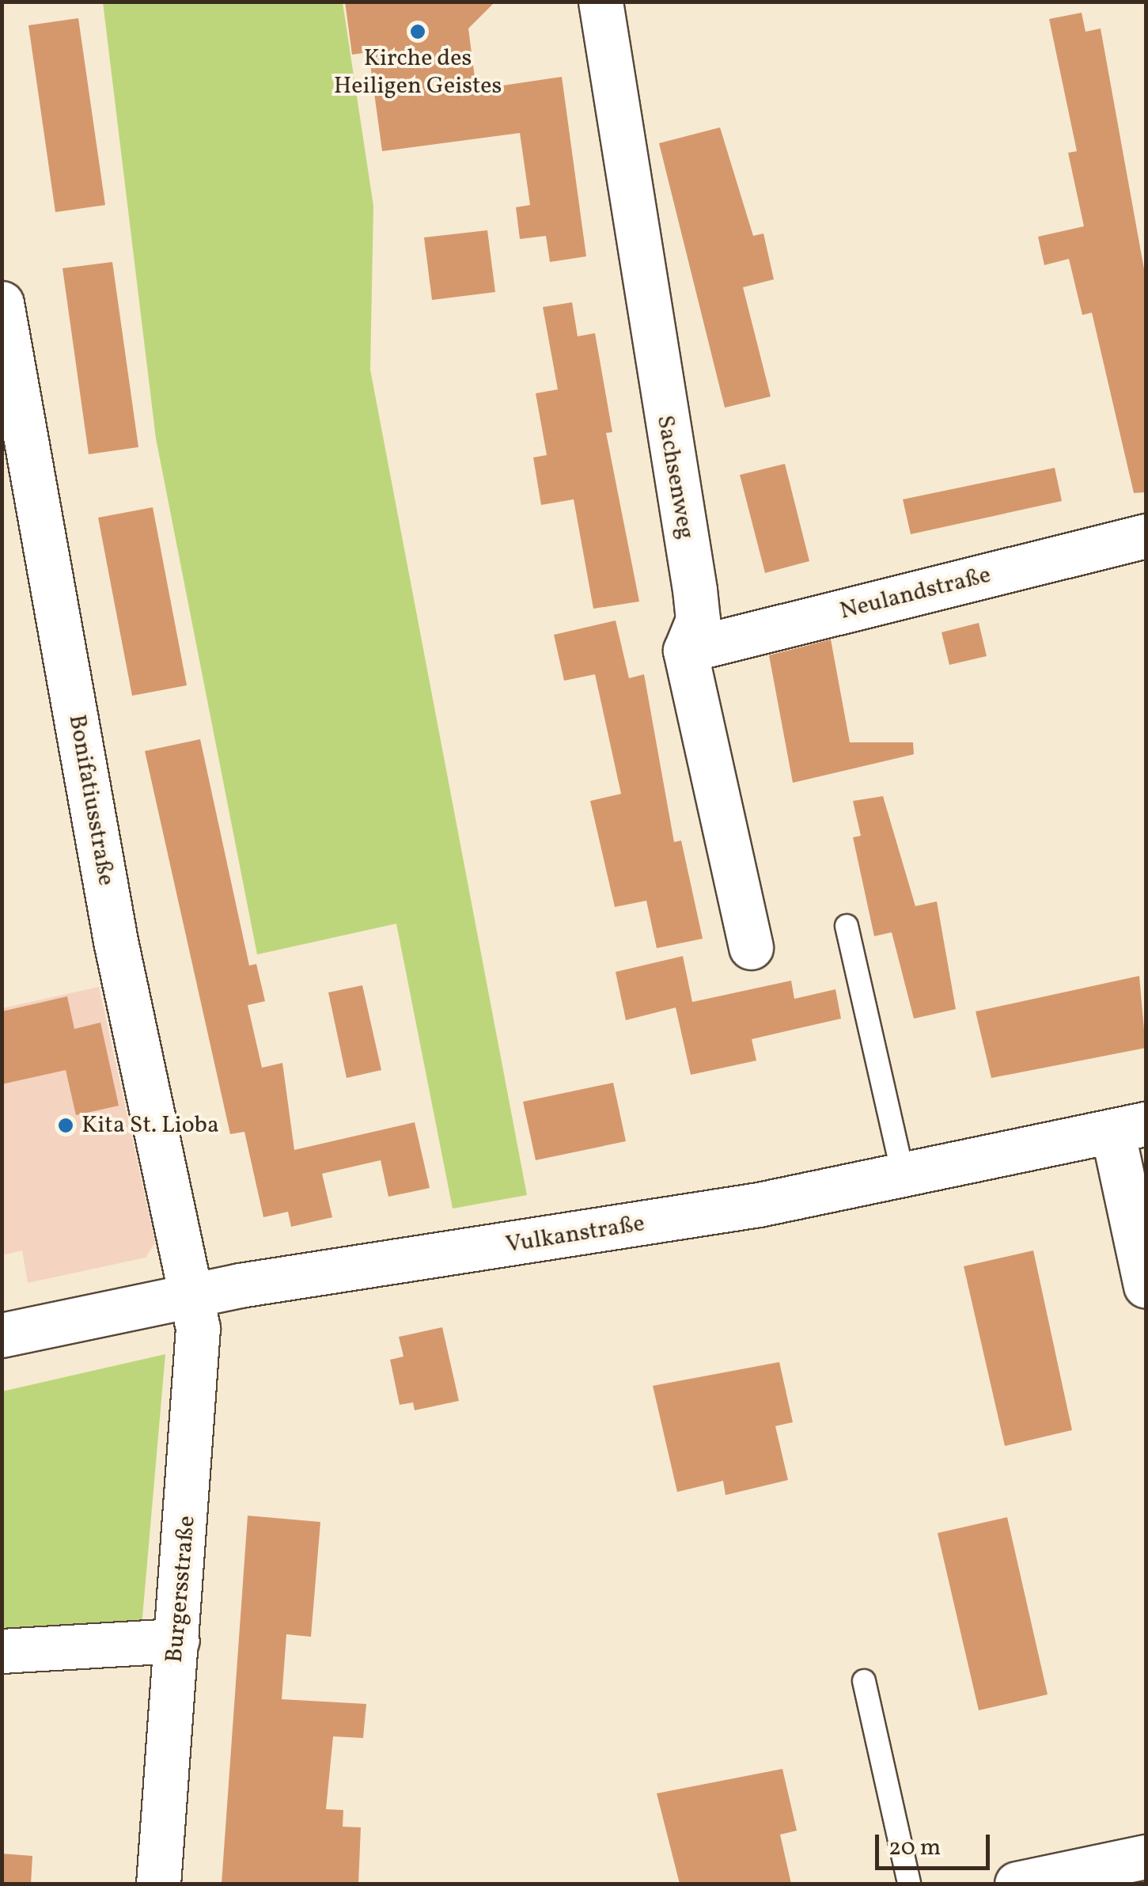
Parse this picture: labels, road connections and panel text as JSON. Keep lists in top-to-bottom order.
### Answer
{
  "streets": {
    "street": [
      "Sachsenweg",
      "Neulandstraße",
      "Bonifatiusstraße",
      "Vulkanstraße",
      "Burgersstraße"
    ]
  },
  "crossings": [
    ["Sachsenweg", "Neulandstraße"],
    ["Bonifatiusstraße", "Vulkanstraße"],
    ["Bonifatiusstraße", "Burgersstraße"],
    ["Vulkanstraße", "Burgersstraße"]
  ],
  "places": ["Kirche des Heiligen Geistes", "Kita St. Lioba"],
  "scale_bar": "20 m"
}
